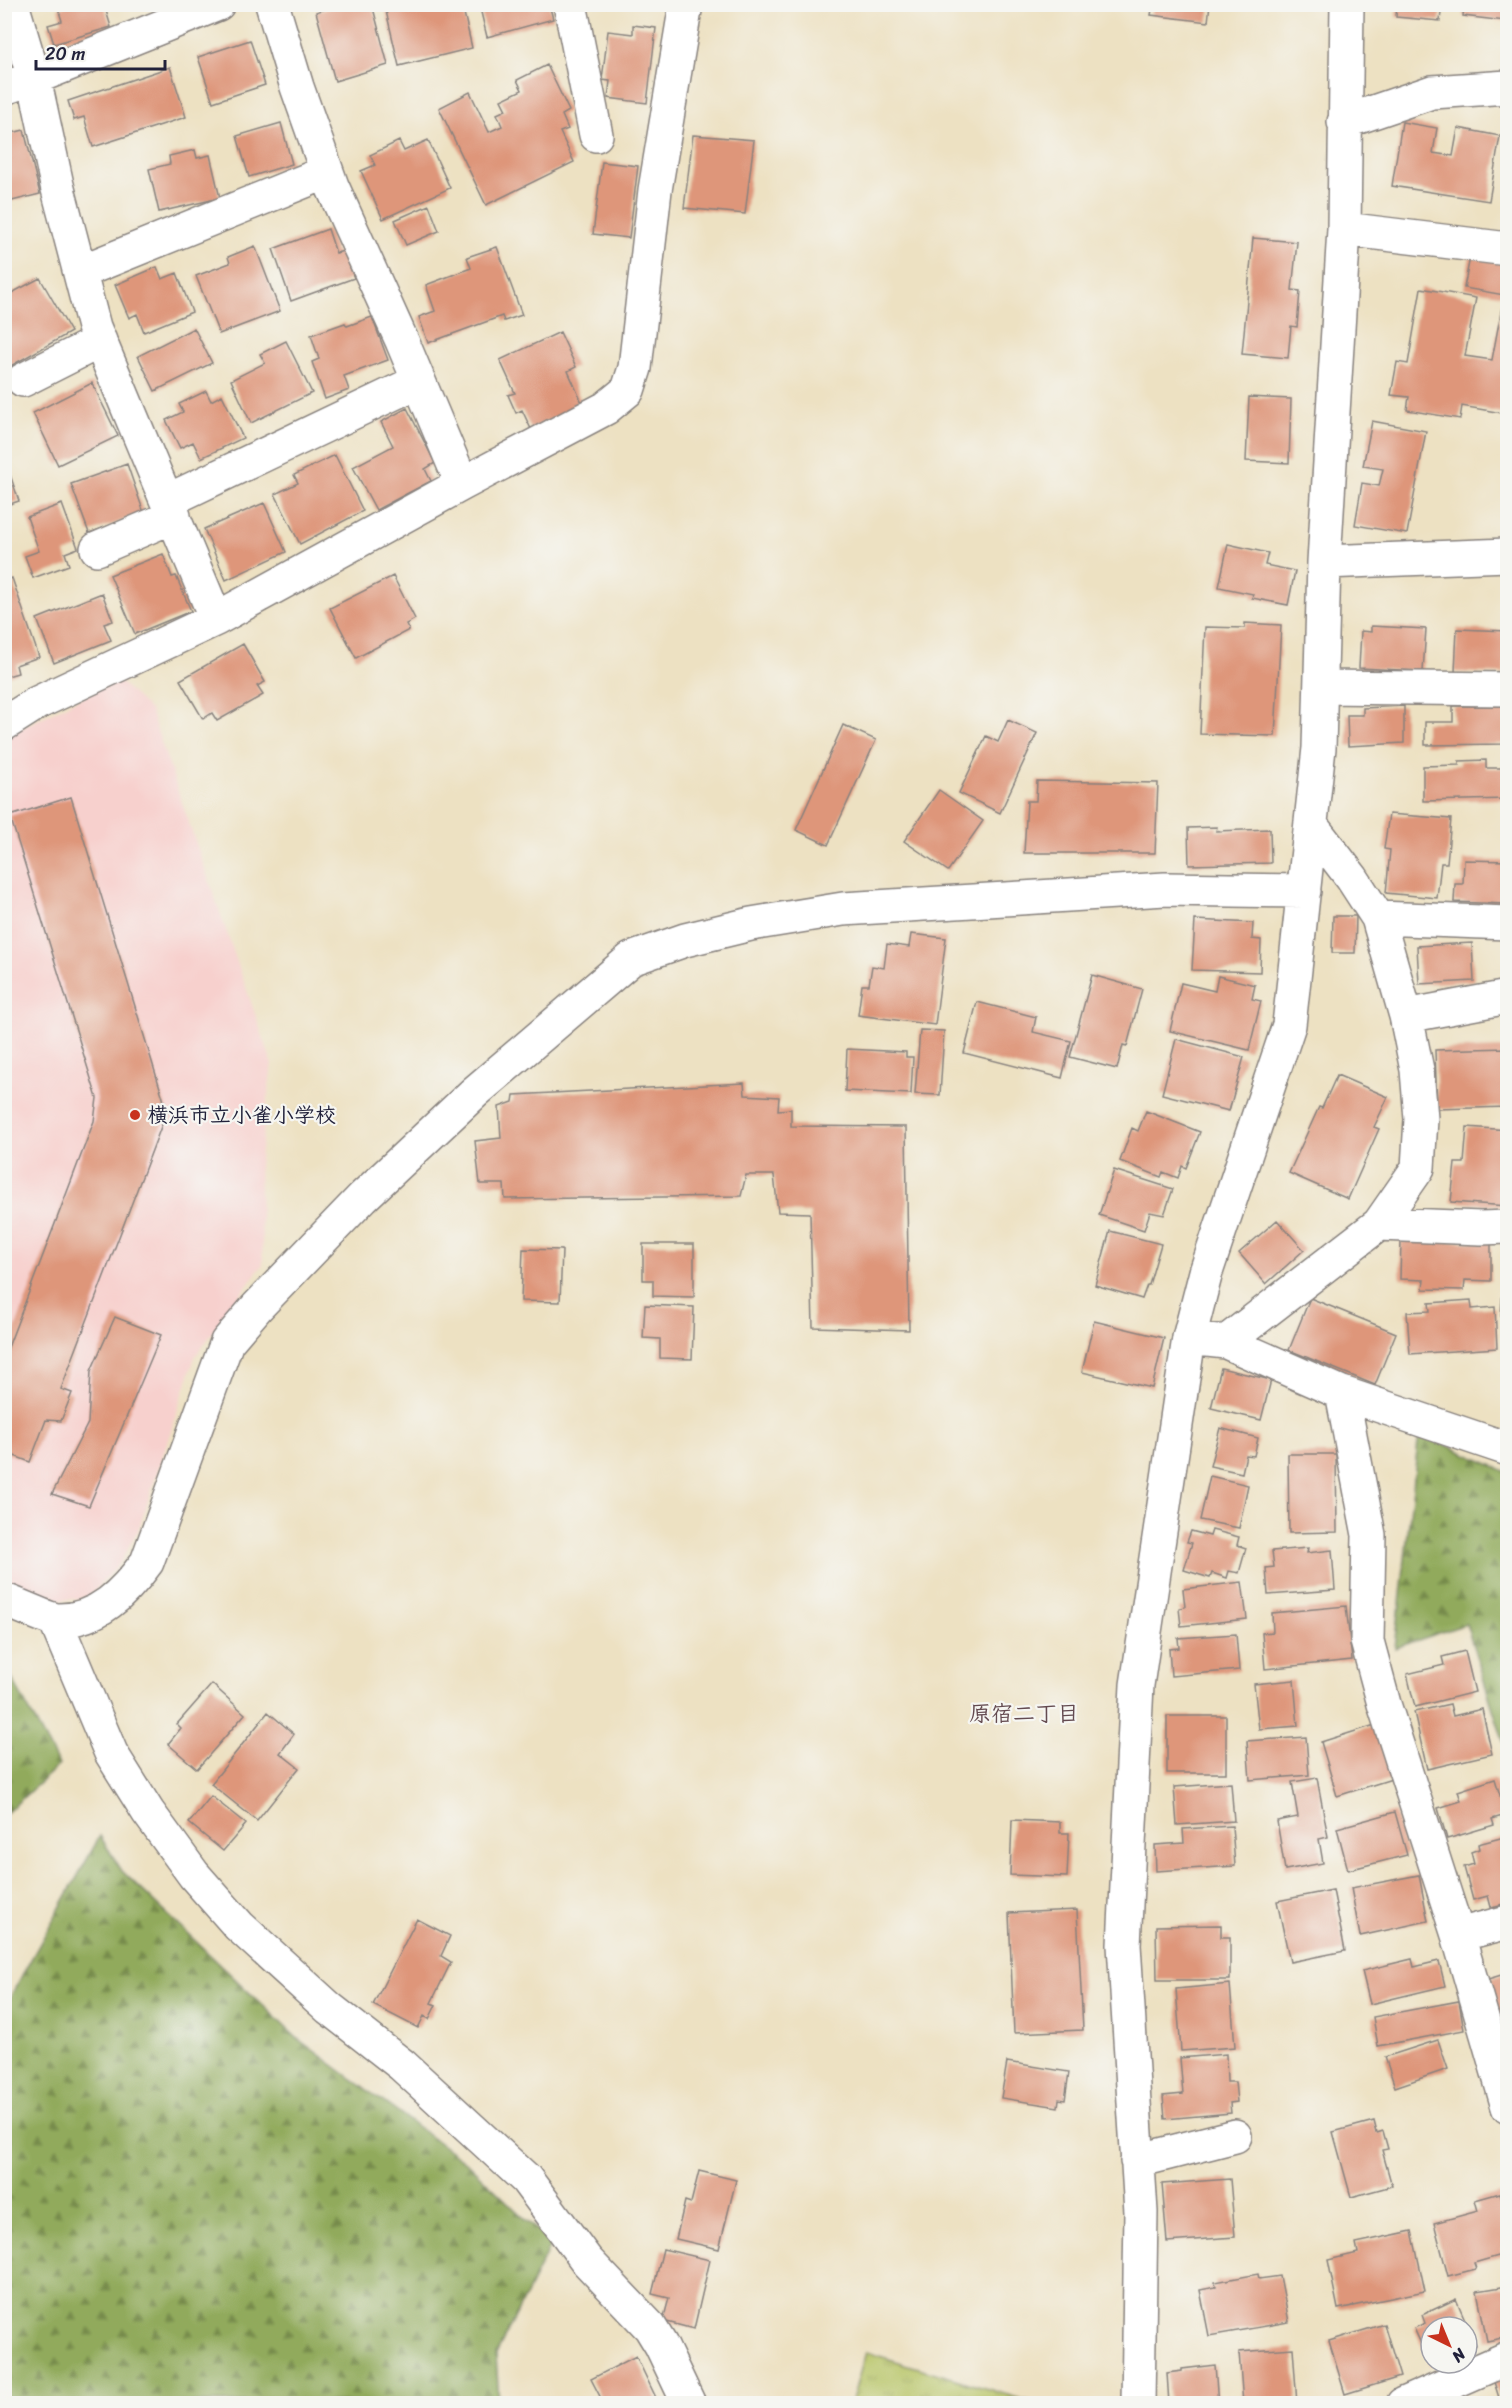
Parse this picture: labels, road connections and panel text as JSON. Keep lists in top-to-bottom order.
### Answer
{
  "districts": ["原宿二丁目"],
  "places": ["横浜市立小雀小学校"],
  "scale_bar": "20 m",
  "north": "bottom right"
}
